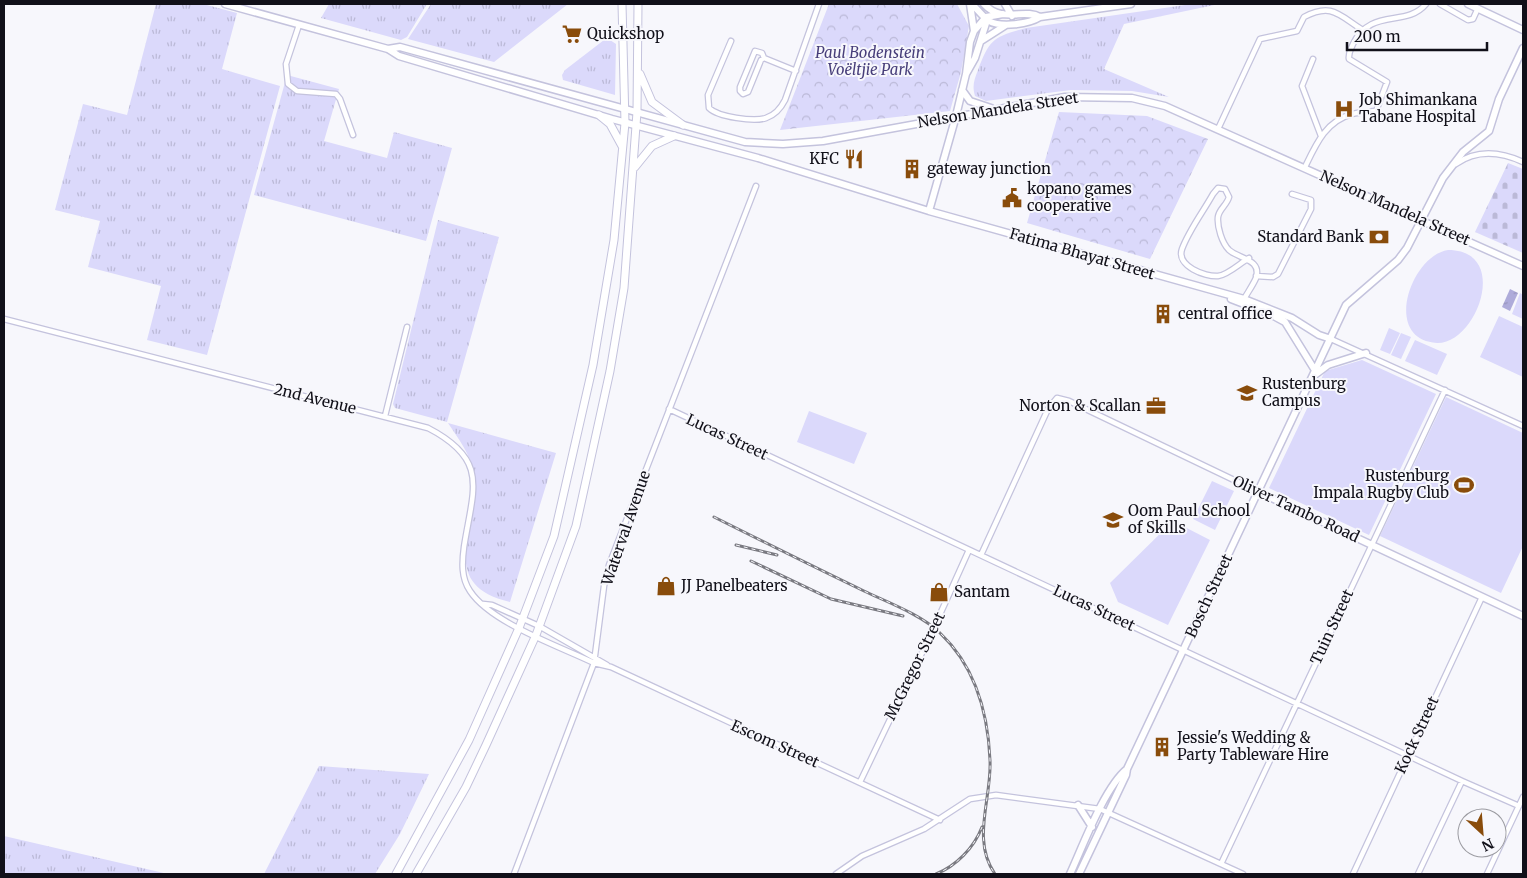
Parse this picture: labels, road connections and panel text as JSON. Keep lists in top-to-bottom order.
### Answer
{
  "streets": {
    "main road": [
      "Nelson Mandela Street",
      "Fatima Bhayat Street",
      "Oliver Tambo Road",
      "Bosch Street"
    ],
    "street": [
      "2nd Avenue",
      "Lucas Street",
      "Waterval Avenue",
      "Tuin Street",
      "McGregor Street",
      "Kock Street",
      "Escom Street"
    ]
  },
  "crossings": [
    ["Nelson Mandela Street", "Fatima Bhayat Street"],
    ["Nelson Mandela Street", "Bosch Street"],
    ["Fatima Bhayat Street", "Bosch Street"],
    ["Fatima Bhayat Street", "Tuin Street"],
    ["2nd Avenue", "Escom Street"],
    ["Lucas Street", "Oliver Tambo Road"],
    ["Lucas Street", "Waterval Avenue"],
    ["Lucas Street", "Bosch Street"],
    ["Lucas Street", "Tuin Street"],
    ["Lucas Street", "McGregor Street"],
    ["Lucas Street", "Kock Street"],
    ["Oliver Tambo Road", "Bosch Street"],
    ["Oliver Tambo Road", "Tuin Street"],
    ["Oliver Tambo Road", "Kock Street"],
    ["Waterval Avenue", "Escom Street"],
    ["McGregor Street", "Escom Street"]
  ],
  "parks": ["Paul Bodenstein Voëltjie Park"],
  "places": {
    "supermarket": ["Quickshop"],
    "hospital": ["Job Shimankana Tabane Hospital"],
    "restaurant": ["KFC"],
    "building": ["gateway junction", "central office", "Jessie's Wedding & Party Tableware Hire"],
    "public building": ["kopano games cooperative"],
    "bank": ["Standard Bank"],
    "school or university": ["Rustenburg Campus", "Oom Paul School of Skills"],
    "office": ["Norton & Scallan"],
    "sports": ["Rustenburg Impala Rugby Club"],
    "shop": ["JJ Panelbeaters", "Santam"]
  },
  "scale_bar": "200 m",
  "north": "bottom right"
}
